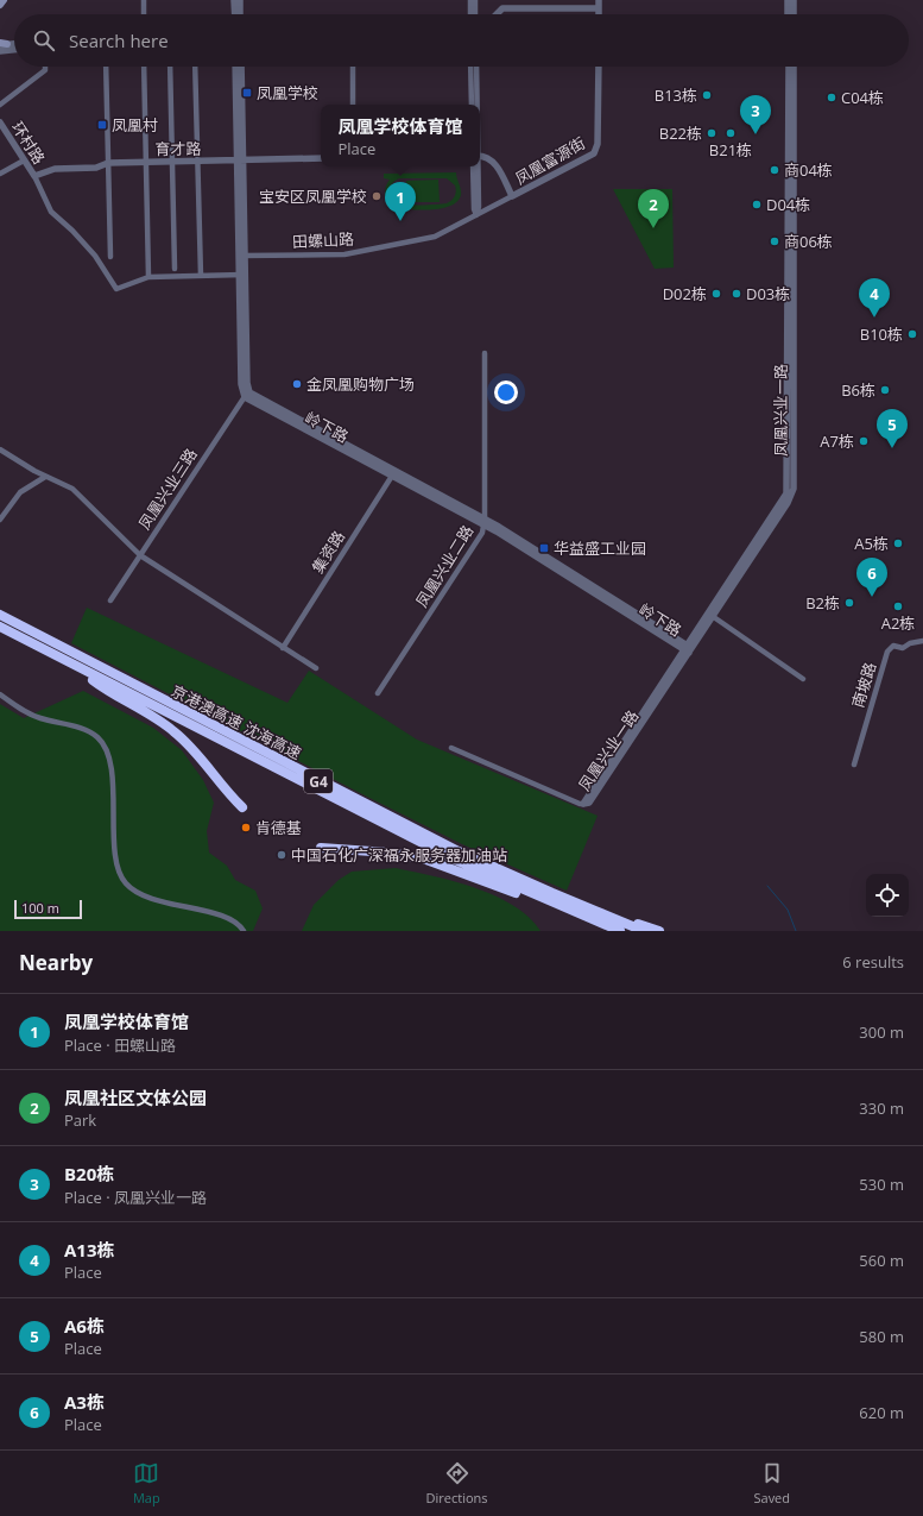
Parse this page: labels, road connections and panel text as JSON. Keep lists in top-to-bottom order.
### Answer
{
  "streets": {
    "highway": ["京港澳高速 沈海高速", "G4"],
    "street": [
      "环村路",
      "育才路",
      "凤凰富源街",
      "田螺山路",
      "凤凰兴业一路",
      "岭下路",
      "凤凰兴业三路",
      "集资路",
      "凤凰兴业二路",
      "南坡路"
    ]
  },
  "crossings": [
    ["环村路", "育才路"],
    ["凤凰富源街", "田螺山路"],
    ["凤凰兴业一路", "岭下路"],
    ["岭下路", "凤凰兴业三路"],
    ["岭下路", "集资路"],
    ["岭下路", "凤凰兴业二路"]
  ],
  "places": {
    "transit": ["凤凰学校", "凤凰村", "华益盛工业园"],
    "other": [
      "B13栋",
      "C04栋",
      "B22栋",
      "B21栋",
      "商04栋",
      "宝安区凤凰学校",
      "D04栋",
      "商06栋",
      "D02栋",
      "D03栋",
      "B10栋",
      "金凤凰购物广场",
      "B6栋",
      "A7栋",
      "A5栋",
      "B2栋",
      "A2栋",
      "肯德基",
      "中国石化广深福永服务器加油站"
    ]
  },
  "scale_bar": "100 m",
  "page": {
    "search": "Search here",
    "pins": [
      "3",
      "1",
      "2",
      "4",
      "5",
      "6"
    ],
    "popup": ["凤凰学校体育馆", "Place"],
    "scale": "100 m",
    "heading": ["Nearby", "6 results"],
    "list": [
      {
        "mark": "1",
        "name": "凤凰学校体育馆",
        "note": "Place · 田螺山路",
        "value": "300 m"
      },
      {
        "mark": "2",
        "name": "凤凰社区文体公园",
        "note": "Park",
        "value": "330 m"
      },
      {
        "mark": "3",
        "name": "B20栋",
        "note": "Place · 凤凰兴业一路",
        "value": "530 m"
      },
      {
        "mark": "4",
        "name": "A13栋",
        "note": "Place",
        "value": "560 m"
      },
      {
        "mark": "5",
        "name": "A6栋",
        "note": "Place",
        "value": "580 m"
      },
      {
        "mark": "6",
        "name": "A3栋",
        "note": "Place",
        "value": "620 m"
      }
    ],
    "nav": ["Map", "Directions", "Saved"]
  }
}
